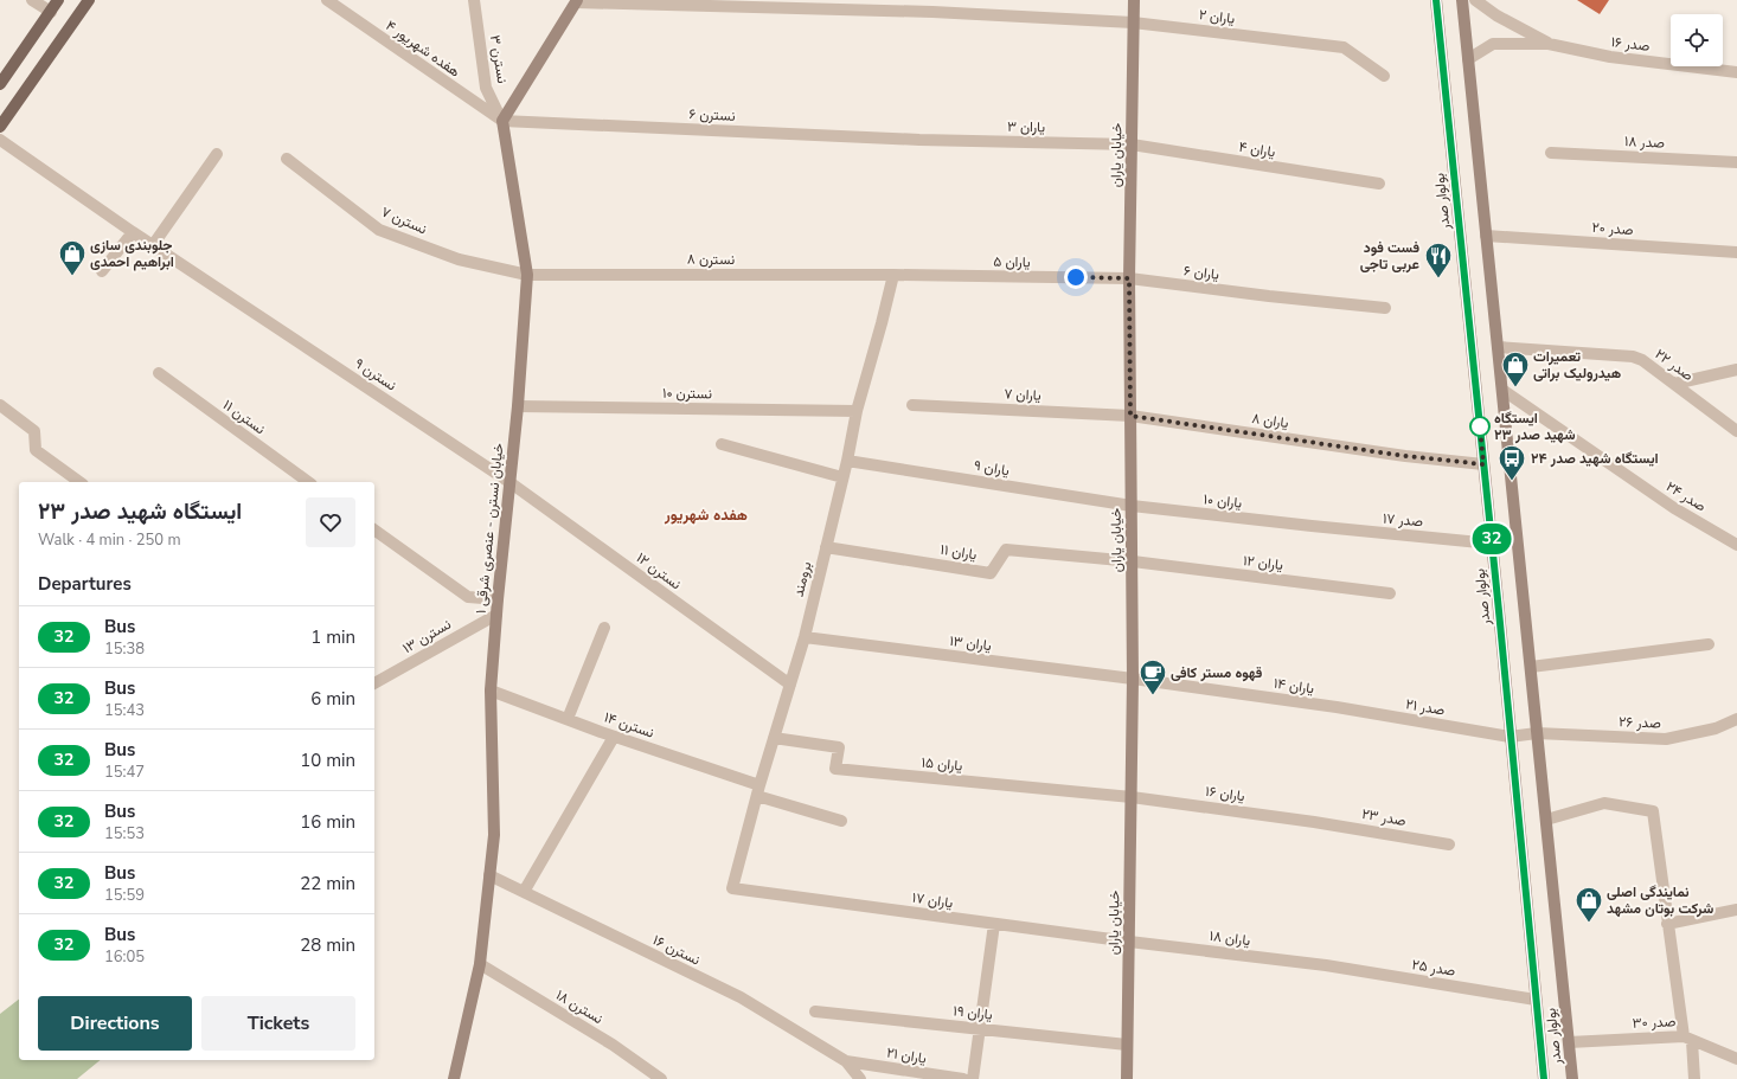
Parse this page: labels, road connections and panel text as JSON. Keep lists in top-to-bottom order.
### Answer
{
  "streets": {
    "street": [
      "یاران ۲",
      "صدر ۱۶",
      "هفده شهریور ۴",
      "نسترن ۳",
      "نسترن ۶",
      "یاران ۳",
      "صدر ۱۸",
      "یاران ۴",
      "خیابان یاران",
      "بولوار صدر",
      "نسترن ۷",
      "صدر ۲۰",
      "نسترن ۸",
      "یاران ۵",
      "یاران ۶",
      "صدر ۲۲",
      "نسترن ۹",
      "نسترن ۱۰",
      "یاران ۷",
      "نسترن ۱۱",
      "یاران ۸",
      "یاران ۹",
      "صدر ۲۴",
      "یاران ۱۰",
      "صدر ۱۷",
      "خیابان نسترن - عنصری شرقی ۱",
      "یاران ۱۱",
      "یاران ۱۲",
      "نسترن ۱۲",
      "برومند",
      "نسترن ۱۳",
      "یاران ۱۳",
      "یاران ۱۴",
      "صدر ۲۱",
      "صدر ۲۶",
      "نسترن ۱۴",
      "یاران ۱۵",
      "یاران ۱۶",
      "صدر ۲۳",
      "یاران ۱۷",
      "یاران ۱۸",
      "نسترن ۱۶",
      "صدر ۲۵",
      "نسترن ۱۸",
      "یاران ۱۹",
      "صدر ۳۰",
      "یاران ۲۱"
    ]
  },
  "crossings": [
    ["یاران ۲", "خیابان یاران"],
    ["صدر ۱۶", "بولوار صدر"],
    ["هفده شهریور ۴", "نسترن ۳"],
    ["هفده شهریور ۴", "نسترن ۶"],
    ["هفده شهریور ۴", "خیابان نسترن - عنصری شرقی ۱"],
    ["نسترن ۳", "نسترن ۶"],
    ["نسترن ۳", "خیابان نسترن - عنصری شرقی ۱"],
    ["نسترن ۶", "یاران ۳"],
    ["نسترن ۶", "خیابان نسترن - عنصری شرقی ۱"],
    ["یاران ۳", "یاران ۴"],
    ["یاران ۳", "خیابان یاران"],
    ["یاران ۴", "خیابان یاران"],
    ["خیابان یاران", "یاران ۵"],
    ["خیابان یاران", "یاران ۶"],
    ["خیابان یاران", "یاران ۷"],
    ["خیابان یاران", "یاران ۸"],
    ["خیابان یاران", "یاران ۹"],
    ["خیابان یاران", "یاران ۱۰"],
    ["خیابان یاران", "یاران ۱۱"],
    ["خیابان یاران", "یاران ۱۲"],
    ["خیابان یاران", "یاران ۱۳"],
    ["خیابان یاران", "یاران ۱۴"],
    ["خیابان یاران", "یاران ۱۵"],
    ["خیابان یاران", "یاران ۱۶"],
    ["خیابان یاران", "یاران ۱۷"],
    ["خیابان یاران", "یاران ۱۸"],
    ["خیابان یاران", "یاران ۱۹"],
    ["بولوار صدر", "صدر ۲۰"],
    ["بولوار صدر", "صدر ۲۲"],
    ["بولوار صدر", "یاران ۸"],
    ["بولوار صدر", "صدر ۲۴"],
    ["بولوار صدر", "صدر ۱۷"],
    ["بولوار صدر", "صدر ۲۱"],
    ["بولوار صدر", "صدر ۲۶"],
    ["بولوار صدر", "صدر ۲۵"],
    ["بولوار صدر", "صدر ۳۰"],
    ["نسترن ۷", "نسترن ۸"],
    ["نسترن ۷", "خیابان نسترن - عنصری شرقی ۱"],
    ["نسترن ۸", "یاران ۵"],
    ["نسترن ۸", "خیابان نسترن - عنصری شرقی ۱"],
    ["نسترن ۸", "برومند"],
    ["یاران ۵", "یاران ۶"],
    ["یاران ۵", "برومند"],
    ["نسترن ۹", "خیابان نسترن - عنصری شرقی ۱"],
    ["نسترن ۹", "نسترن ۱۲"],
    ["نسترن ۱۰", "خیابان نسترن - عنصری شرقی ۱"],
    ["نسترن ۱۰", "برومند"],
    ["یاران ۷", "یاران ۸"],
    ["یاران ۹", "یاران ۱۰"],
    ["یاران ۹", "برومند"],
    ["یاران ۱۰", "صدر ۱۷"],
    ["خیابان نسترن - عنصری شرقی ۱", "نسترن ۱۲"],
    ["خیابان نسترن - عنصری شرقی ۱", "نسترن ۱۳"],
    ["خیابان نسترن - عنصری شرقی ۱", "نسترن ۱۴"],
    ["خیابان نسترن - عنصری شرقی ۱", "نسترن ۱۶"],
    ["خیابان نسترن - عنصری شرقی ۱", "نسترن ۱۸"],
    ["یاران ۱۱", "یاران ۱۲"],
    ["یاران ۱۱", "برومند"],
    ["نسترن ۱۲", "برومند"],
    ["برومند", "یاران ۱۳"],
    ["برومند", "نسترن ۱۴"],
    ["برومند", "یاران ۱۵"],
    ["برومند", "یاران ۱۷"],
    ["یاران ۱۳", "یاران ۱۴"],
    ["یاران ۱۴", "صدر ۲۱"],
    ["صدر ۲۱", "صدر ۲۶"],
    ["یاران ۱۵", "یاران ۱۶"],
    ["یاران ۱۶", "صدر ۲۳"],
    ["یاران ۱۷", "یاران ۱۸"],
    ["یاران ۱۸", "صدر ۲۵"],
    ["نسترن ۱۶", "یاران ۲۱"]
  ],
  "districts": ["هفده شهریور"],
  "places": {
    "shop": ["جلوبندی سازی ابراهیم احمدی", "تعمیرات هیدرولیک براتی", "نمایندگی اصلی شرکت بوتان مشهد"],
    "restaurant": ["فست فود عربی تاجی"],
    "other": ["ایستگاه شهید صدر ۲۳"],
    "bus stop": ["ایستگاه شهید صدر ۲۴"],
    "cafe": ["قهوه مستر کافی"]
  },
  "lines": ["bus line 32"],
  "page": {
    "on_map": "32",
    "heading": [
      ["ایستگاه شهید صدر ۲۳", "Walk · 4 min · 250 m"],
      "Departures"
    ],
    "list": [
      {
        "mark": "32",
        "name": "Bus",
        "note": "15:38",
        "value": "1 min"
      },
      {
        "mark": "32",
        "name": "Bus",
        "note": "15:43",
        "value": "6 min"
      },
      {
        "mark": "32",
        "name": "Bus",
        "note": "15:47",
        "value": "10 min"
      },
      {
        "mark": "32",
        "name": "Bus",
        "note": "15:53",
        "value": "16 min"
      },
      {
        "mark": "32",
        "name": "Bus",
        "note": "15:59",
        "value": "22 min"
      },
      {
        "mark": "32",
        "name": "Bus",
        "note": "16:05",
        "value": "28 min"
      }
    ],
    "buttons": ["Directions", "Tickets"]
  }
}
